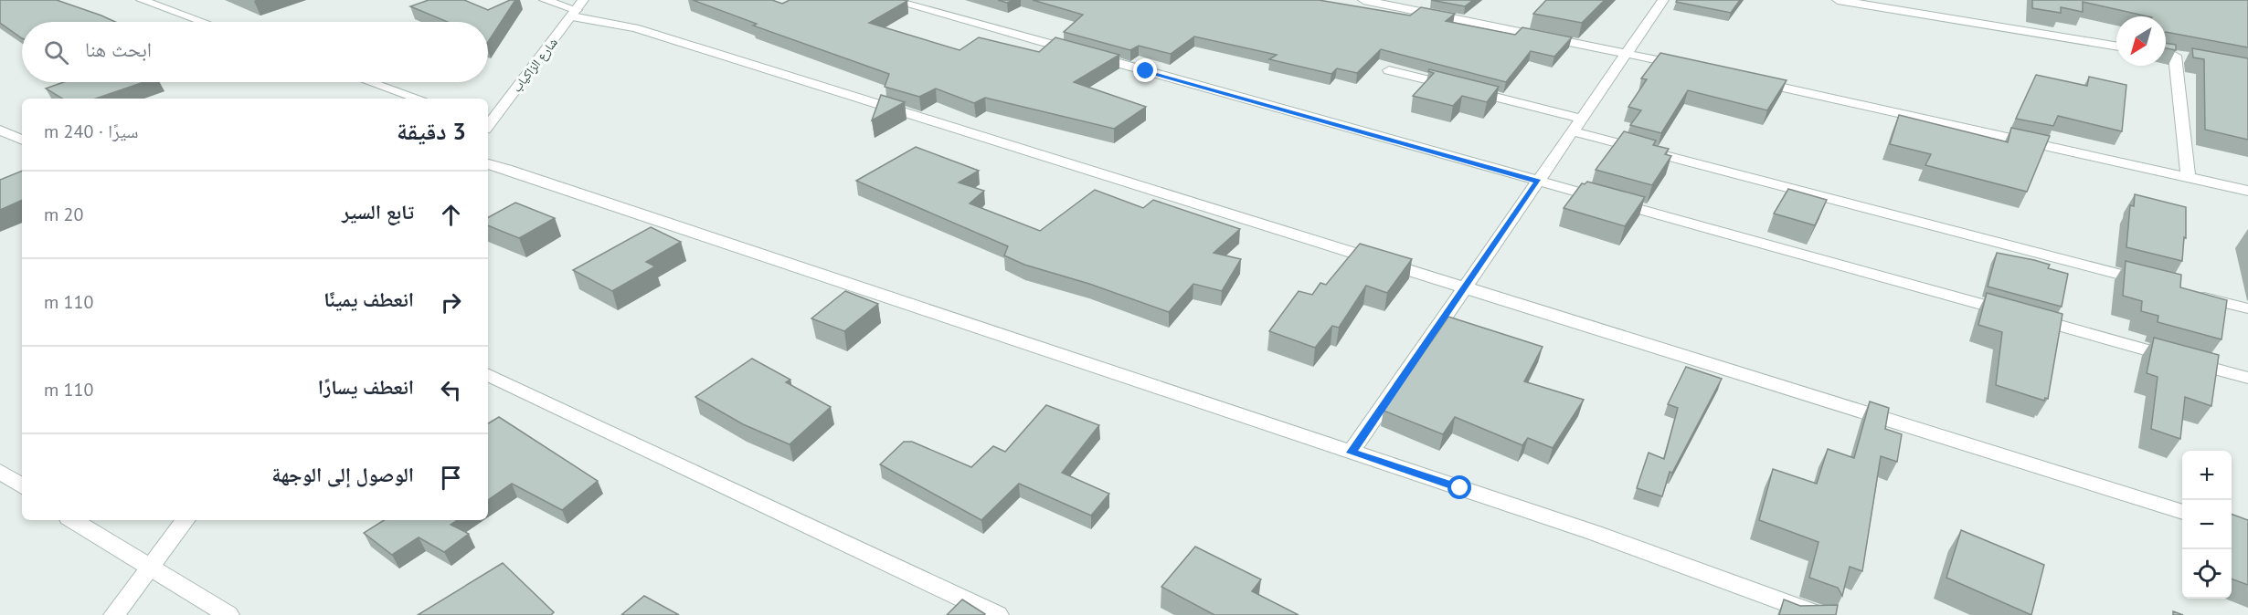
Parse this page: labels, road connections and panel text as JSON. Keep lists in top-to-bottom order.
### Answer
{
  "streets": {
    "street": ["شارع الزاكياب"]
  },
  "north": "bottom left",
  "page": {
    "search": "ابحث هنا",
    "heading": ["3 دقيقة", "سيرًا · 240 m"],
    "list": [
      ["تابع السير", "20 m"],
      ["انعطف يمينًا", "110 m"],
      ["انعطف يسارًا", "110 m"],
      "الوصول إلى الوجهة"
    ],
    "map_buttons": ["+", "−"]
  }
}
